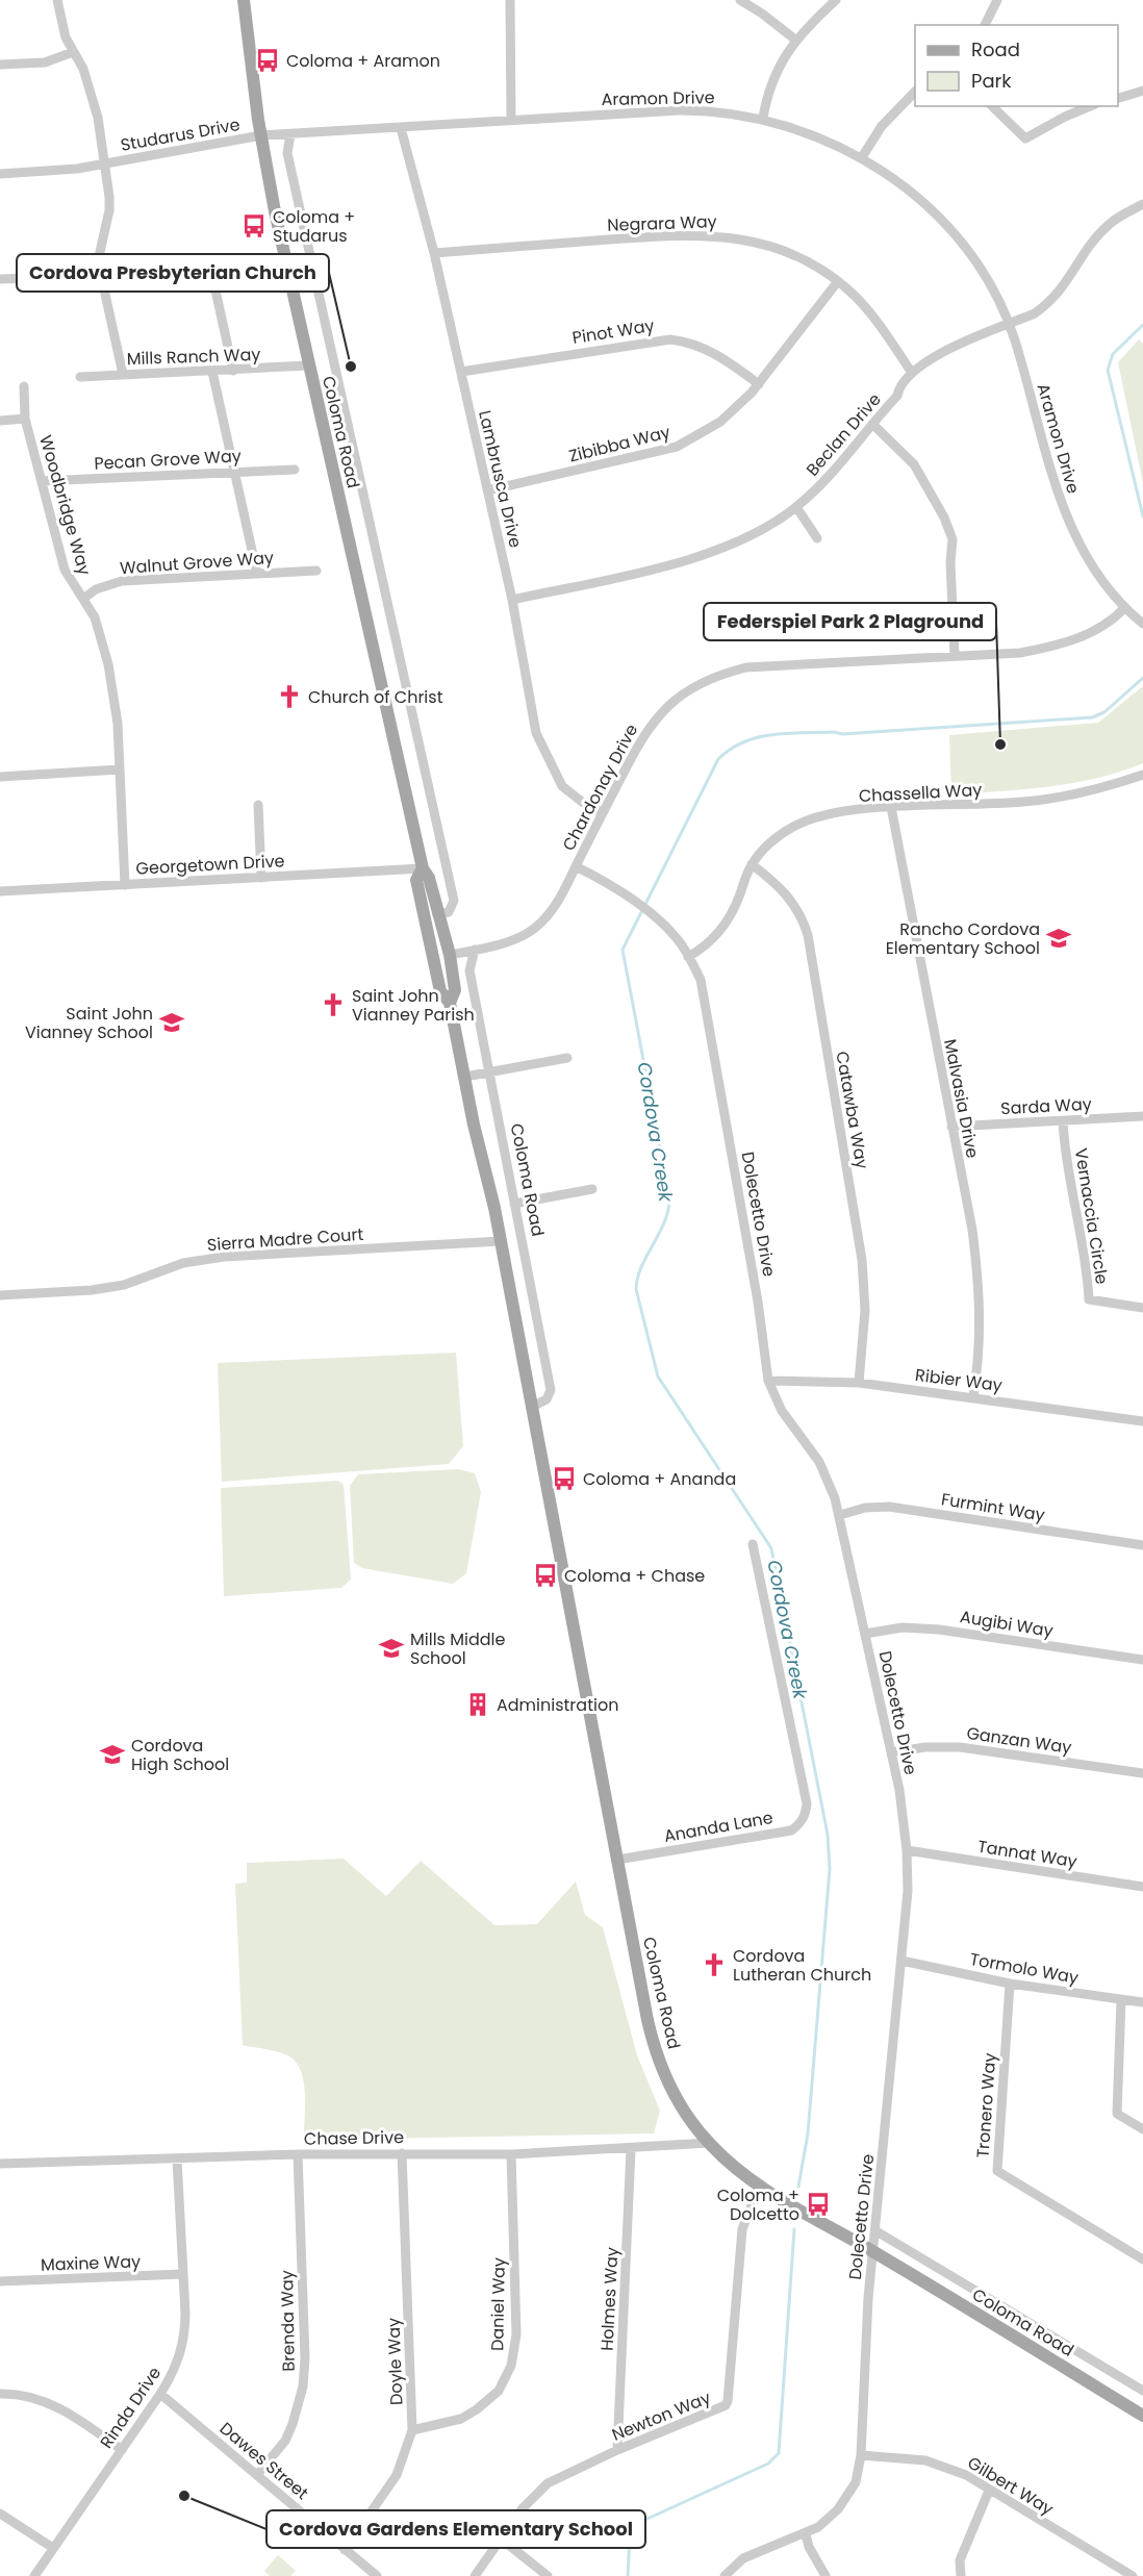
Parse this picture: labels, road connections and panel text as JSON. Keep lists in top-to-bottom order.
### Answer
{
  "streets": {
    "main road": ["Coloma Road"],
    "street": [
      "Aramon Drive",
      "Studarus Drive",
      "Negrara Way",
      "Pinot Way",
      "Mills Ranch Way",
      "Beclan Drive",
      "Zibibba Way",
      "Pecan Grove Way",
      "Lambrusca Drive",
      "Woodbridge Way",
      "Walnut Grove Way",
      "Chardonay Drive",
      "Chassella Way",
      "Georgetown Drive",
      "Malvasia Drive",
      "Sarda Way",
      "Catawba Way",
      "Dolecetto Drive",
      "Vernaccia Circle",
      "Sierra Madre Court",
      "Ribier Way",
      "Furmint Way",
      "Augibi Way",
      "Ganzan Way",
      "Ananda Lane",
      "Tannat Way",
      "Tormolo Way",
      "Tronero Way",
      "Chase Drive",
      "Maxine Way",
      "Holmes Way",
      "Daniel Way",
      "Brenda Way",
      "Doyle Way",
      "Rinda Drive",
      "Newton Way",
      "Dawes Street",
      "Gilbert Way"
    ]
  },
  "crossings": [
    ["Aramon Drive", "Studarus Drive"],
    ["Aramon Drive", "Coloma Road"],
    ["Aramon Drive", "Beclan Drive"],
    ["Aramon Drive", "Lambrusca Drive"],
    ["Aramon Drive", "Chardonay Drive"],
    ["Studarus Drive", "Coloma Road"],
    ["Negrara Way", "Beclan Drive"],
    ["Negrara Way", "Zibibba Way"],
    ["Negrara Way", "Lambrusca Drive"],
    ["Pinot Way", "Zibibba Way"],
    ["Pinot Way", "Lambrusca Drive"],
    ["Mills Ranch Way", "Coloma Road"],
    ["Coloma Road", "Chardonay Drive"],
    ["Coloma Road", "Georgetown Drive"],
    ["Coloma Road", "Dolecetto Drive"],
    ["Coloma Road", "Sierra Madre Court"],
    ["Coloma Road", "Ananda Lane"],
    ["Coloma Road", "Chase Drive"],
    ["Coloma Road", "Newton Way"],
    ["Beclan Drive", "Lambrusca Drive"],
    ["Zibibba Way", "Lambrusca Drive"],
    ["Pecan Grove Way", "Woodbridge Way"],
    ["Lambrusca Drive", "Chardonay Drive"],
    ["Woodbridge Way", "Walnut Grove Way"],
    ["Woodbridge Way", "Georgetown Drive"],
    ["Chardonay Drive", "Dolecetto Drive"],
    ["Chassella Way", "Malvasia Drive"],
    ["Chassella Way", "Catawba Way"],
    ["Chassella Way", "Dolecetto Drive"],
    ["Malvasia Drive", "Sarda Way"],
    ["Malvasia Drive", "Ribier Way"],
    ["Sarda Way", "Vernaccia Circle"],
    ["Catawba Way", "Ribier Way"],
    ["Dolecetto Drive", "Ribier Way"],
    ["Dolecetto Drive", "Furmint Way"],
    ["Dolecetto Drive", "Augibi Way"],
    ["Dolecetto Drive", "Ganzan Way"],
    ["Dolecetto Drive", "Tannat Way"],
    ["Dolecetto Drive", "Tormolo Way"],
    ["Dolecetto Drive", "Gilbert Way"],
    ["Tormolo Way", "Tronero Way"],
    ["Chase Drive", "Holmes Way"],
    ["Chase Drive", "Daniel Way"],
    ["Chase Drive", "Brenda Way"],
    ["Chase Drive", "Doyle Way"],
    ["Chase Drive", "Rinda Drive"],
    ["Maxine Way", "Rinda Drive"],
    ["Holmes Way", "Newton Way"],
    ["Daniel Way", "Doyle Way"],
    ["Brenda Way", "Dawes Street"],
    ["Doyle Way", "Dawes Street"],
    ["Rinda Drive", "Dawes Street"]
  ],
  "water": ["Cordova Creek"],
  "places": {
    "bus stop": [
      "Coloma + Aramon",
      "Coloma + Studarus",
      "Coloma + Ananda",
      "Coloma + Chase",
      "Coloma + Dolcetto"
    ],
    "other": ["Cordova Presbyterian Church", "Federspiel Park 2 Plaground", "Cordova Gardens Elementary School"],
    "church": ["Church of Christ", "Saint John Vianney Parish", "Cordova Lutheran Church"],
    "school or university": [
      "Rancho Cordova Elementary School",
      "Saint John Vianney School",
      "Mills Middle School",
      "Cordova High School"
    ],
    "building": ["Administration"]
  },
  "legend": ["Road", "Park"]
}
